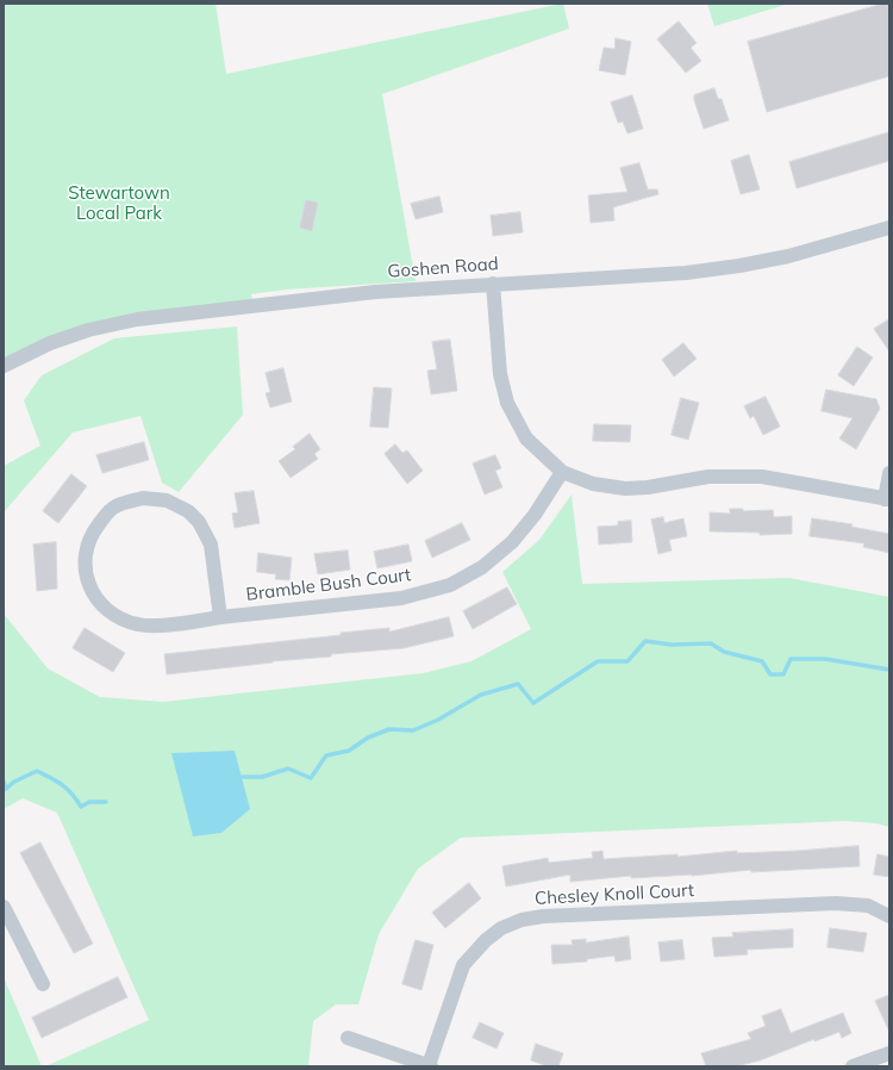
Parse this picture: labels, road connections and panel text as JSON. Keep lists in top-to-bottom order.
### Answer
{
  "streets": {
    "street": ["Goshen Road", "Bramble Bush Court", "Chesley Knoll Court"]
  },
  "parks": ["Stewartown Local Park"]
}
